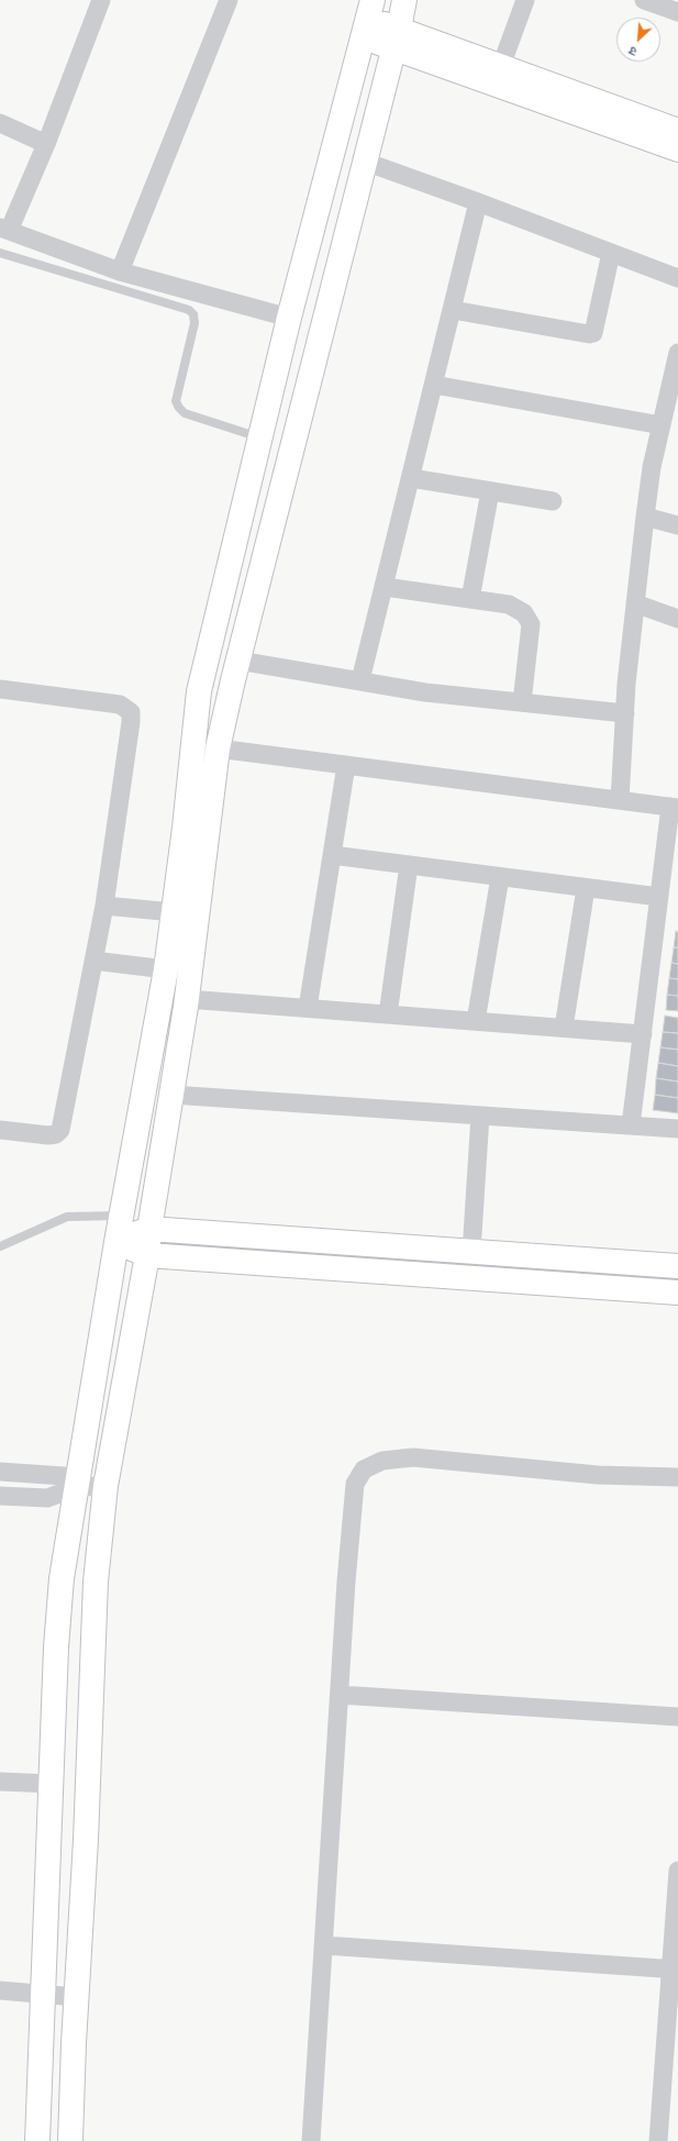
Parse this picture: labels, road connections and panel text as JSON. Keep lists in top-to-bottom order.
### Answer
{
  "north": "bottom left"
}
